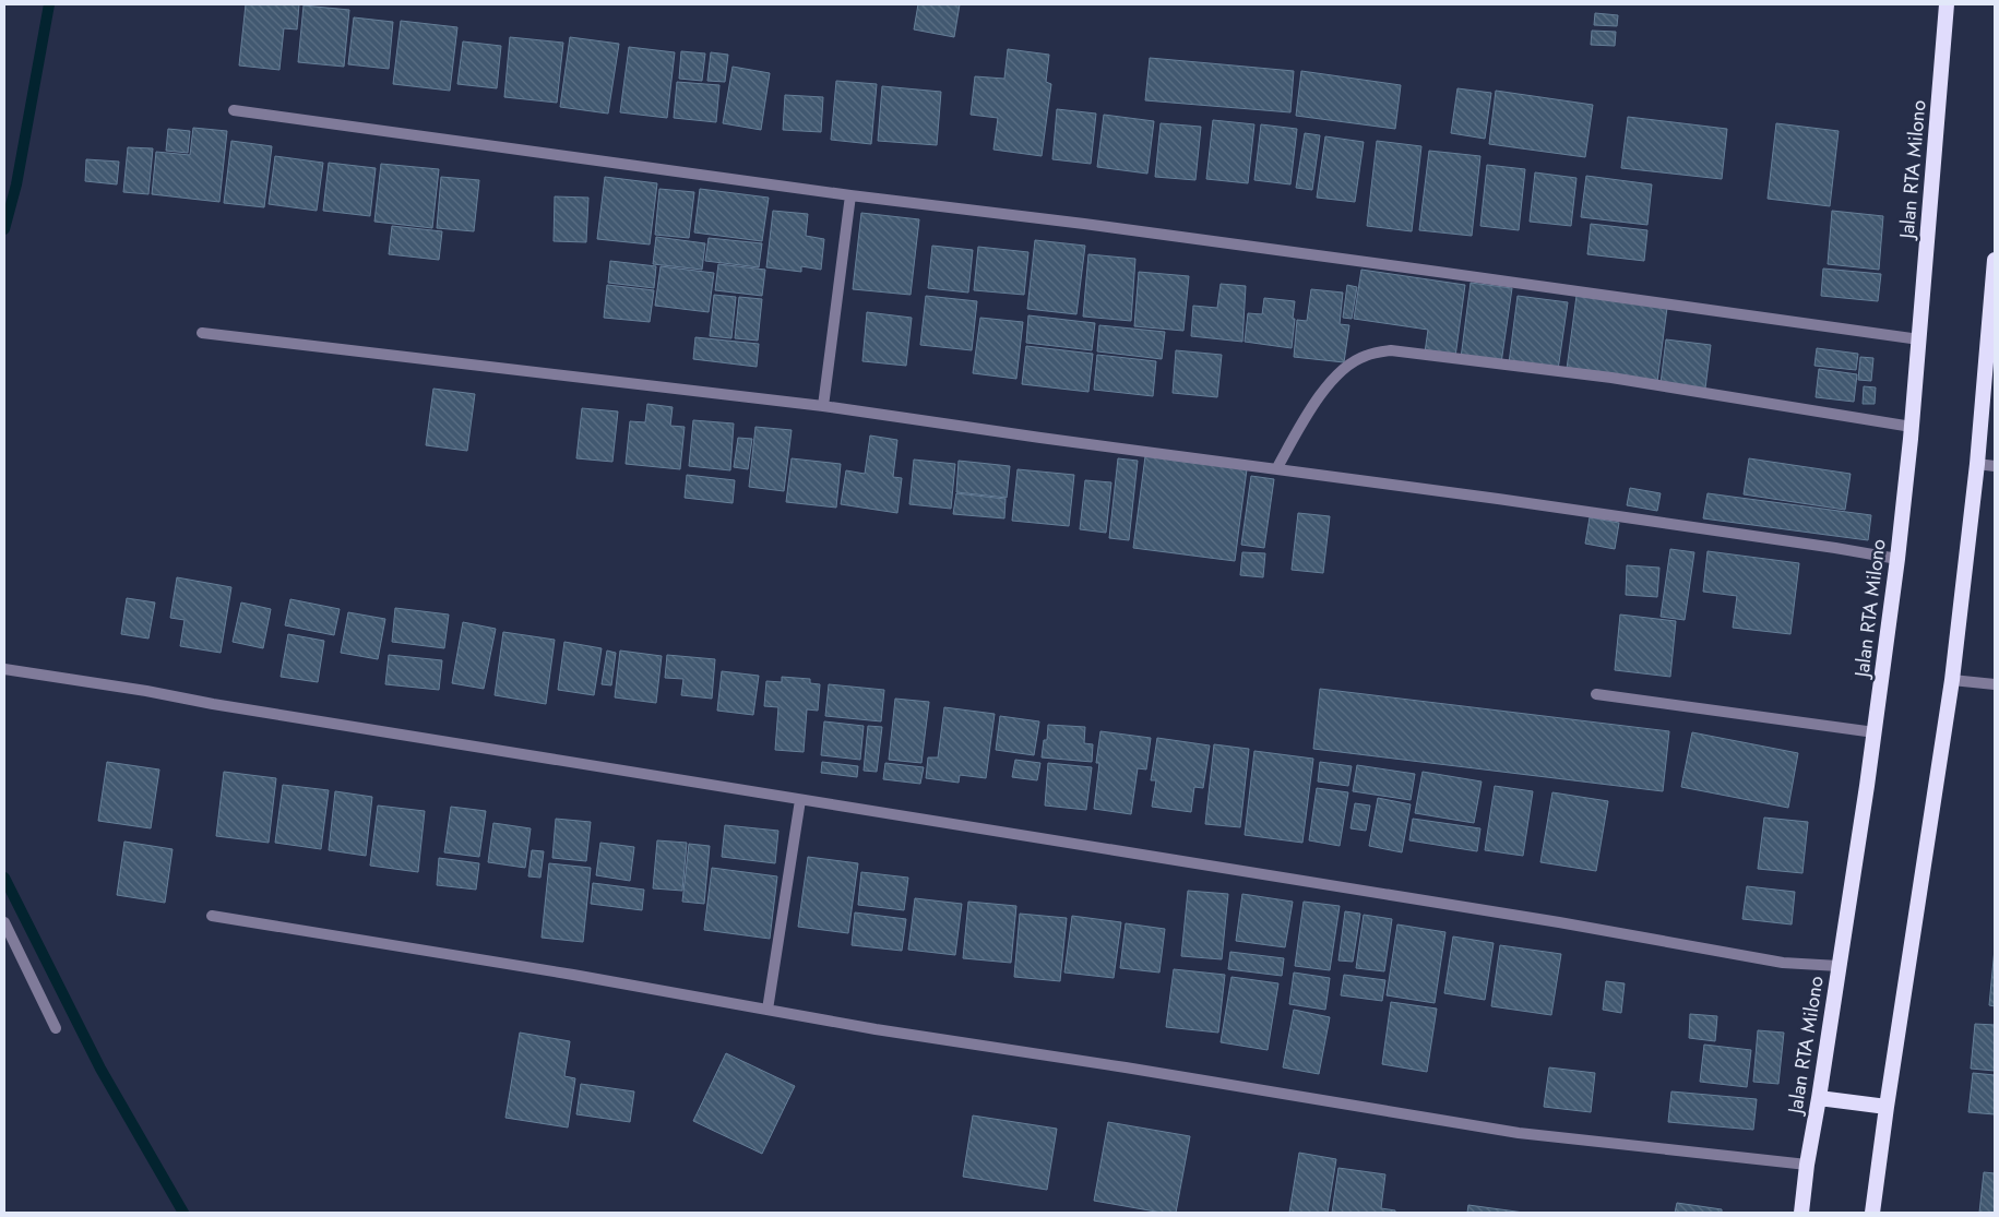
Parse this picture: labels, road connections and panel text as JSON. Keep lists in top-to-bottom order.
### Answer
{
  "streets": {
    "highway": ["Jalan RTA Milono"]
  }
}
